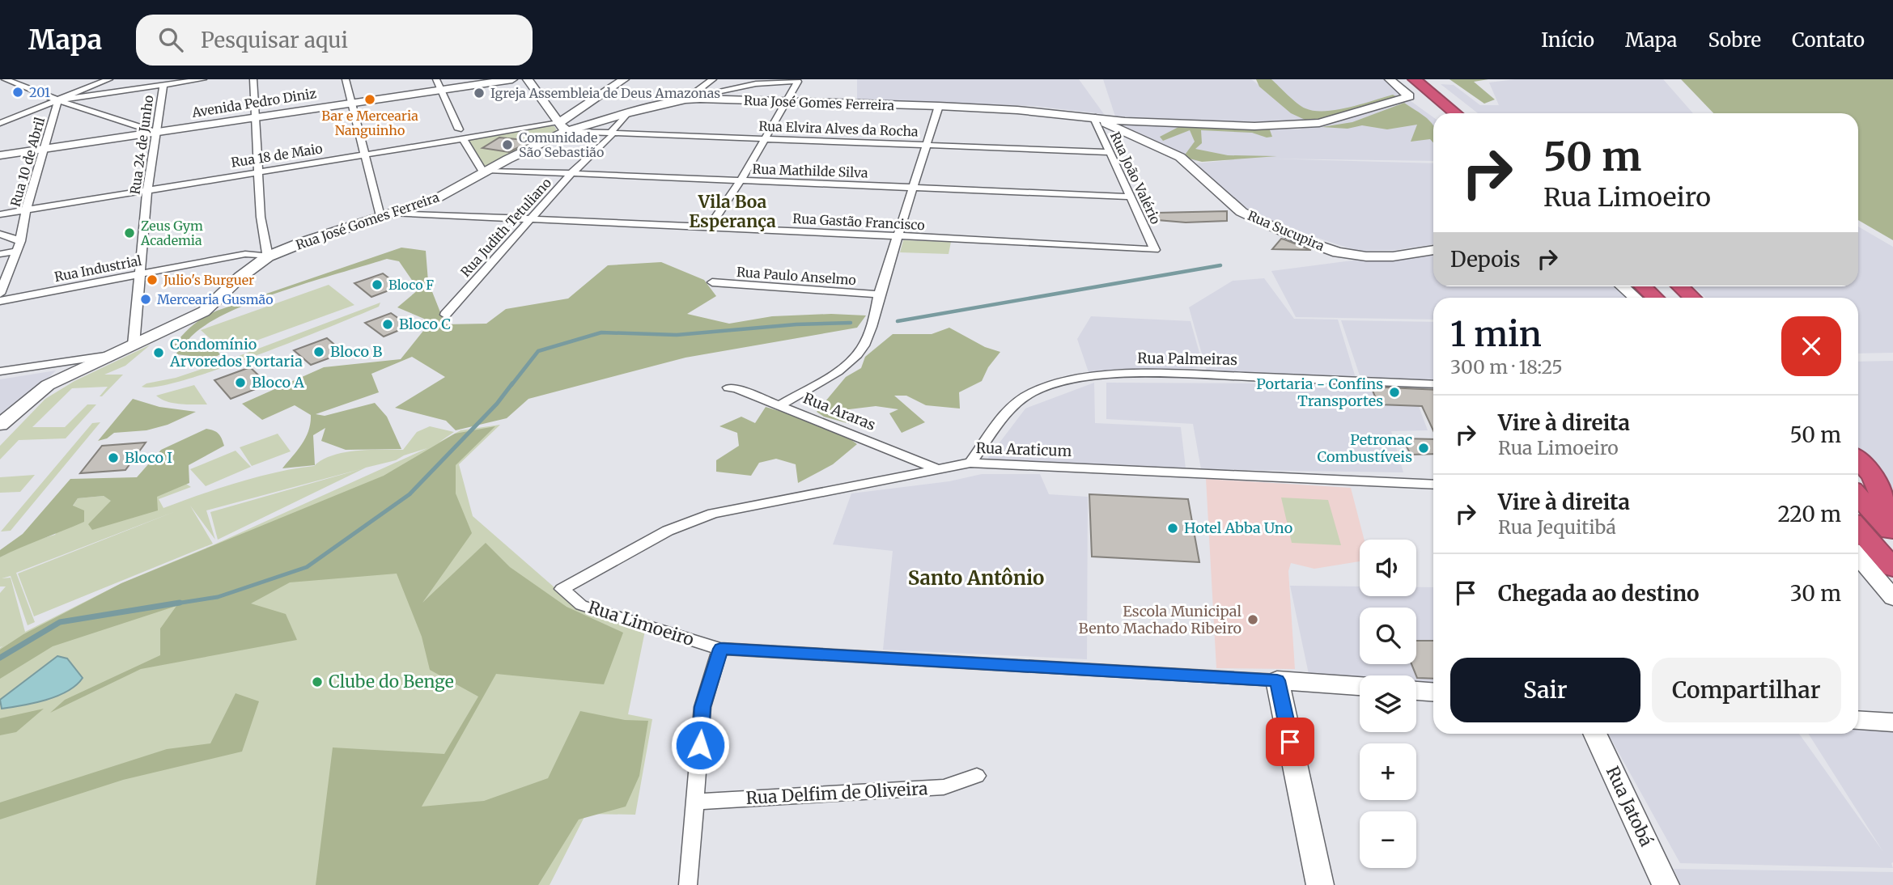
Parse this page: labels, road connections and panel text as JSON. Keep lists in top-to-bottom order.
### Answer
{
  "streets": {
    "street": [
      "Avenida Pedro Diniz",
      "Rua José Gomes Ferreira",
      "Rua Elvira Alves da Rocha",
      "Rua 24 de Junho",
      "Rua 18 de Maio",
      "Rua 10 de Abril",
      "Rua Mathilde Silva",
      "Rua João Valério",
      "Rua Gastão Francisco",
      "Rua Judith Tetuliano",
      "Rua Sucupira",
      "Rua Industrial",
      "Rua Paulo Anselmo",
      "Rua Palmeiras",
      "Rua Araras",
      "Rua Araticum",
      "Rua Limoeiro",
      "Rua Delfim de Oliveira",
      "Rua Jatobá"
    ]
  },
  "crossings": [
    ["Avenida Pedro Diniz", "Rua 24 de Junho"],
    ["Avenida Pedro Diniz", "Rua 10 de Abril"],
    ["Rua José Gomes Ferreira", "Rua Elvira Alves da Rocha"],
    ["Rua José Gomes Ferreira", "Rua 24 de Junho"],
    ["Rua José Gomes Ferreira", "Rua Mathilde Silva"],
    ["Rua José Gomes Ferreira", "Rua João Valério"],
    ["Rua José Gomes Ferreira", "Rua Gastão Francisco"],
    ["Rua José Gomes Ferreira", "Rua Judith Tetuliano"],
    ["Rua José Gomes Ferreira", "Rua Sucupira"],
    ["Rua José Gomes Ferreira", "Rua Industrial"],
    ["Rua Elvira Alves da Rocha", "Rua João Valério"],
    ["Rua Elvira Alves da Rocha", "Rua Judith Tetuliano"],
    ["Rua 24 de Junho", "Rua 18 de Maio"],
    ["Rua 24 de Junho", "Rua Industrial"],
    ["Rua 18 de Maio", "Rua 10 de Abril"],
    ["Rua Mathilde Silva", "Rua João Valério"],
    ["Rua Mathilde Silva", "Rua Judith Tetuliano"],
    ["Rua João Valério", "Rua Gastão Francisco"],
    ["Rua João Valério", "Rua Sucupira"],
    ["Rua Gastão Francisco", "Rua Judith Tetuliano"],
    ["Rua Palmeiras", "Rua Araticum"],
    ["Rua Araras", "Rua Araticum"],
    ["Rua Araticum", "Rua Limoeiro"]
  ],
  "districts": ["Vila Boa Esperança", "Santo Antônio"],
  "places": [
    "201",
    "Igreja Assembleia de Deus Amazonas",
    "Bar e Mercearia Nanguinho",
    "Comunidade São Sebastião",
    "Zeus Gym Academia",
    "Julio's Burguer",
    "Bloco F",
    "Mercearia Gusmão",
    "Bloco C",
    "Bloco B",
    "Condomínio Arvoredos Portaria",
    "Bloco A",
    "Portaria - Confins Transportes",
    "Petronac Combustíveis",
    "Bloco I",
    "Hotel Abba Uno",
    "Escola Municipal Bento Machado Ribeiro",
    "Clube do Benge"
  ],
  "page": {
    "header": "Mapa",
    "search": "Pesquisar aqui",
    "nav": [
      "Início",
      "Mapa",
      "Sobre",
      "Contato"
    ],
    "turn": ["50 m", "Rua Limoeiro"],
    "then": "Depois",
    "heading": ["1 min", "300 m · 18:25"],
    "list": [
      {
        "name": "Vire à direita",
        "note": "Rua Limoeiro",
        "value": "50 m"
      },
      {
        "name": "Vire à direita",
        "note": "Rua Jequitibá",
        "value": "220 m"
      },
      {
        "name": "Chegada ao destino",
        "value": "30 m"
      }
    ],
    "map_buttons": ["+", "−"],
    "buttons": ["Sair", "Compartilhar"]
  }
}
